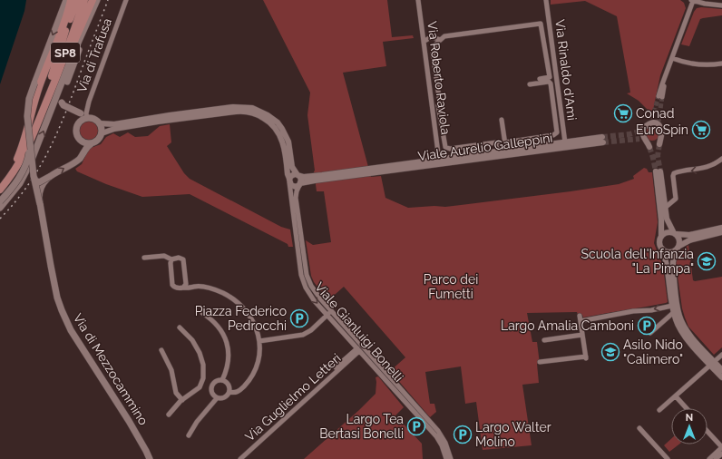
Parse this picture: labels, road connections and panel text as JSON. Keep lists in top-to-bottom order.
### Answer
{
  "streets": {
    "main road": ["SP8", "Via di Mezzocammino"],
    "street": [
      "Via di Trafusa",
      "Via Rinaldo d'Ami",
      "Via Roberto Raviola",
      "Viale Aurelio Galleppini",
      "Viale Gianluigi Bonelli",
      "Via Guglielmo Letteri"
    ]
  },
  "crossings": [
    ["Via di Trafusa", "Viale Gianluigi Bonelli"],
    ["Via di Trafusa", "Via di Mezzocammino"],
    ["Via Rinaldo d'Ami", "Viale Aurelio Galleppini"],
    ["Via Roberto Raviola", "Viale Aurelio Galleppini"],
    ["Viale Gianluigi Bonelli", "Via di Mezzocammino"],
    ["Viale Gianluigi Bonelli", "Via Guglielmo Letteri"]
  ],
  "parks": ["Parco dei Fumetti"],
  "places": {
    "supermarket": ["Conad", "EuroSpin"],
    "school or university": ["Scuola dell'Infanzia \"La Pimpa\"", "Asilo Nido \"Calimero\""],
    "parking": [
      "Piazza Federico Pedrocchi",
      "Largo Amalia Camboni",
      "Largo Tea Bertasi Bonelli",
      "Largo Walter Molino"
    ]
  },
  "north": "top"
}
